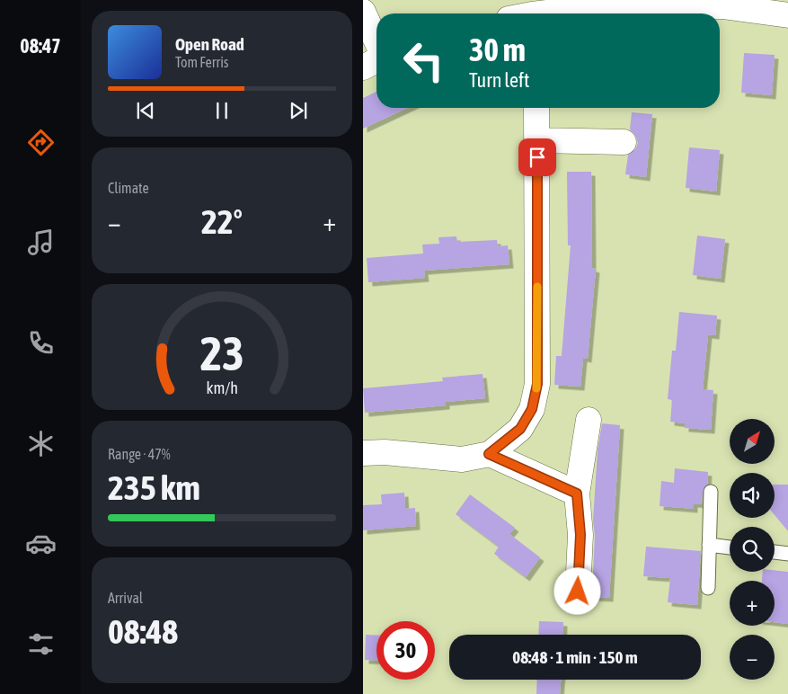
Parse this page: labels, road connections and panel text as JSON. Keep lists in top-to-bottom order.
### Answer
{
  "north": "top right",
  "page": {
    "tabs": "08:47",
    "turn": ["30 m", "Turn left"],
    "song": ["Open Road", "Tom Ferris"],
    "tile": [
      "Climate",
      ["Range · 47%", "235 km"],
      ["Arrival", "08:48"]
    ],
    "heat": ["−", "22°", "+"],
    "map_buttons": ["+", "−"],
    "limit": "30",
    "trip": "08:48 · 1 min · 150 m",
    "gauge": ["23", "km/h"]
  }
}
